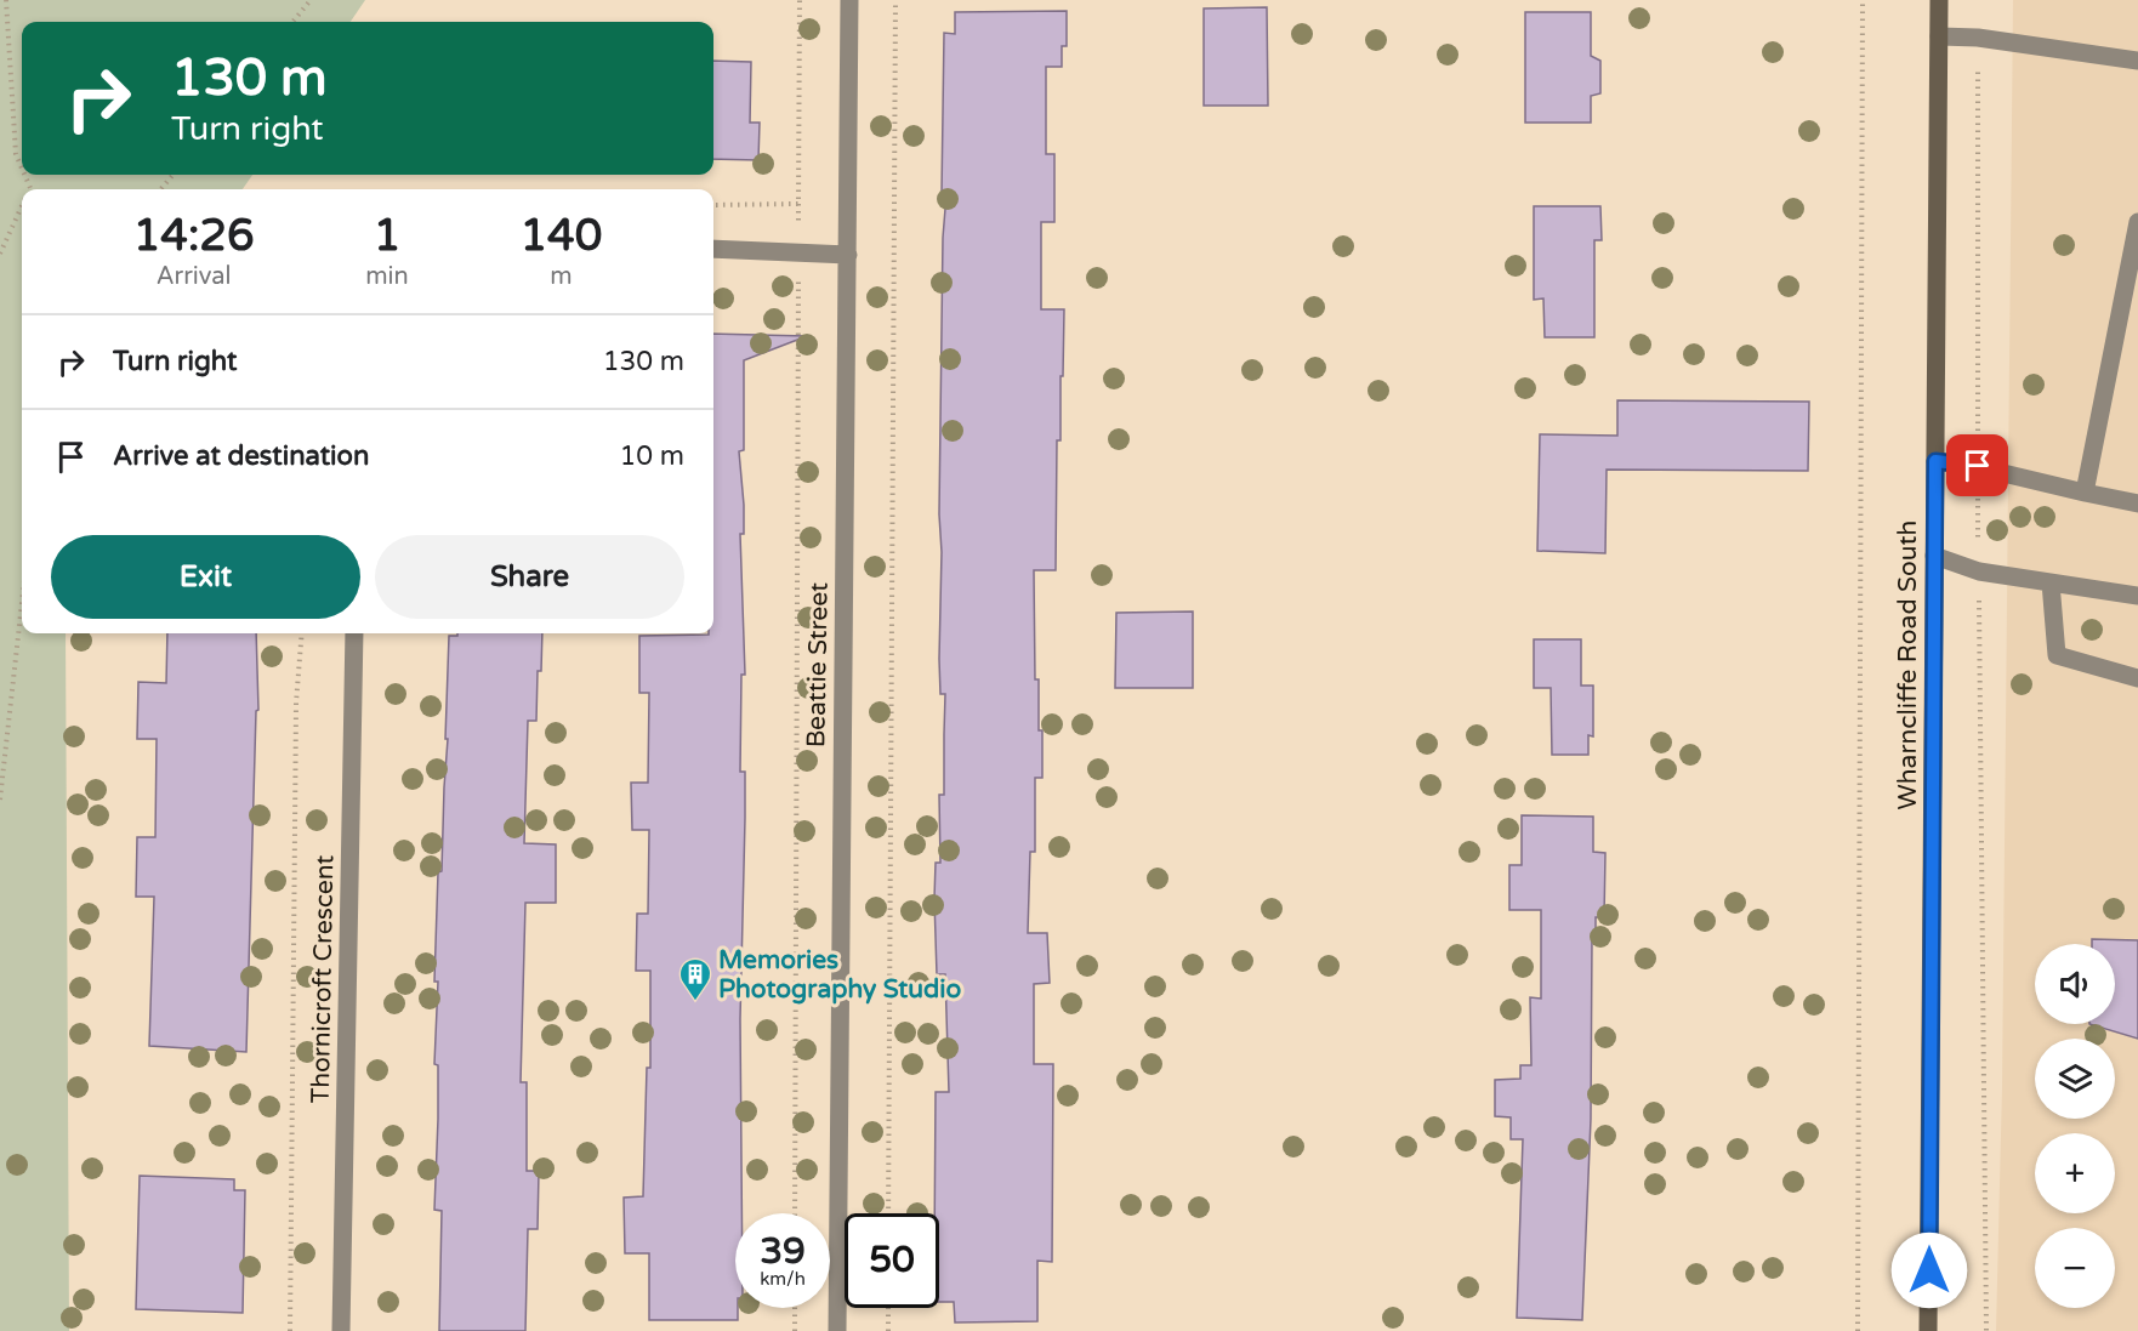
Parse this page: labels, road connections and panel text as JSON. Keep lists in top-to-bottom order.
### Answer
{
  "streets": {
    "main road": ["Wharncliffe Road South"],
    "street": ["Beattie Street", "Thornicroft Crescent"]
  },
  "places": {
    "building": ["Memories Photography Studio"]
  },
  "page": {
    "turn": ["130 m", "Turn right"],
    "eta": [
      "14:26",
      "Arrival",
      "1",
      "min",
      "140",
      "m"
    ],
    "list": [
      {
        "name": "Turn right",
        "value": "130 m"
      },
      {
        "name": "Arrive at destination",
        "value": "10 m"
      }
    ],
    "buttons": ["Exit", "Share"],
    "map_buttons": ["+", "−"],
    "speed": "39 km/h",
    "limit": "50"
  }
}
